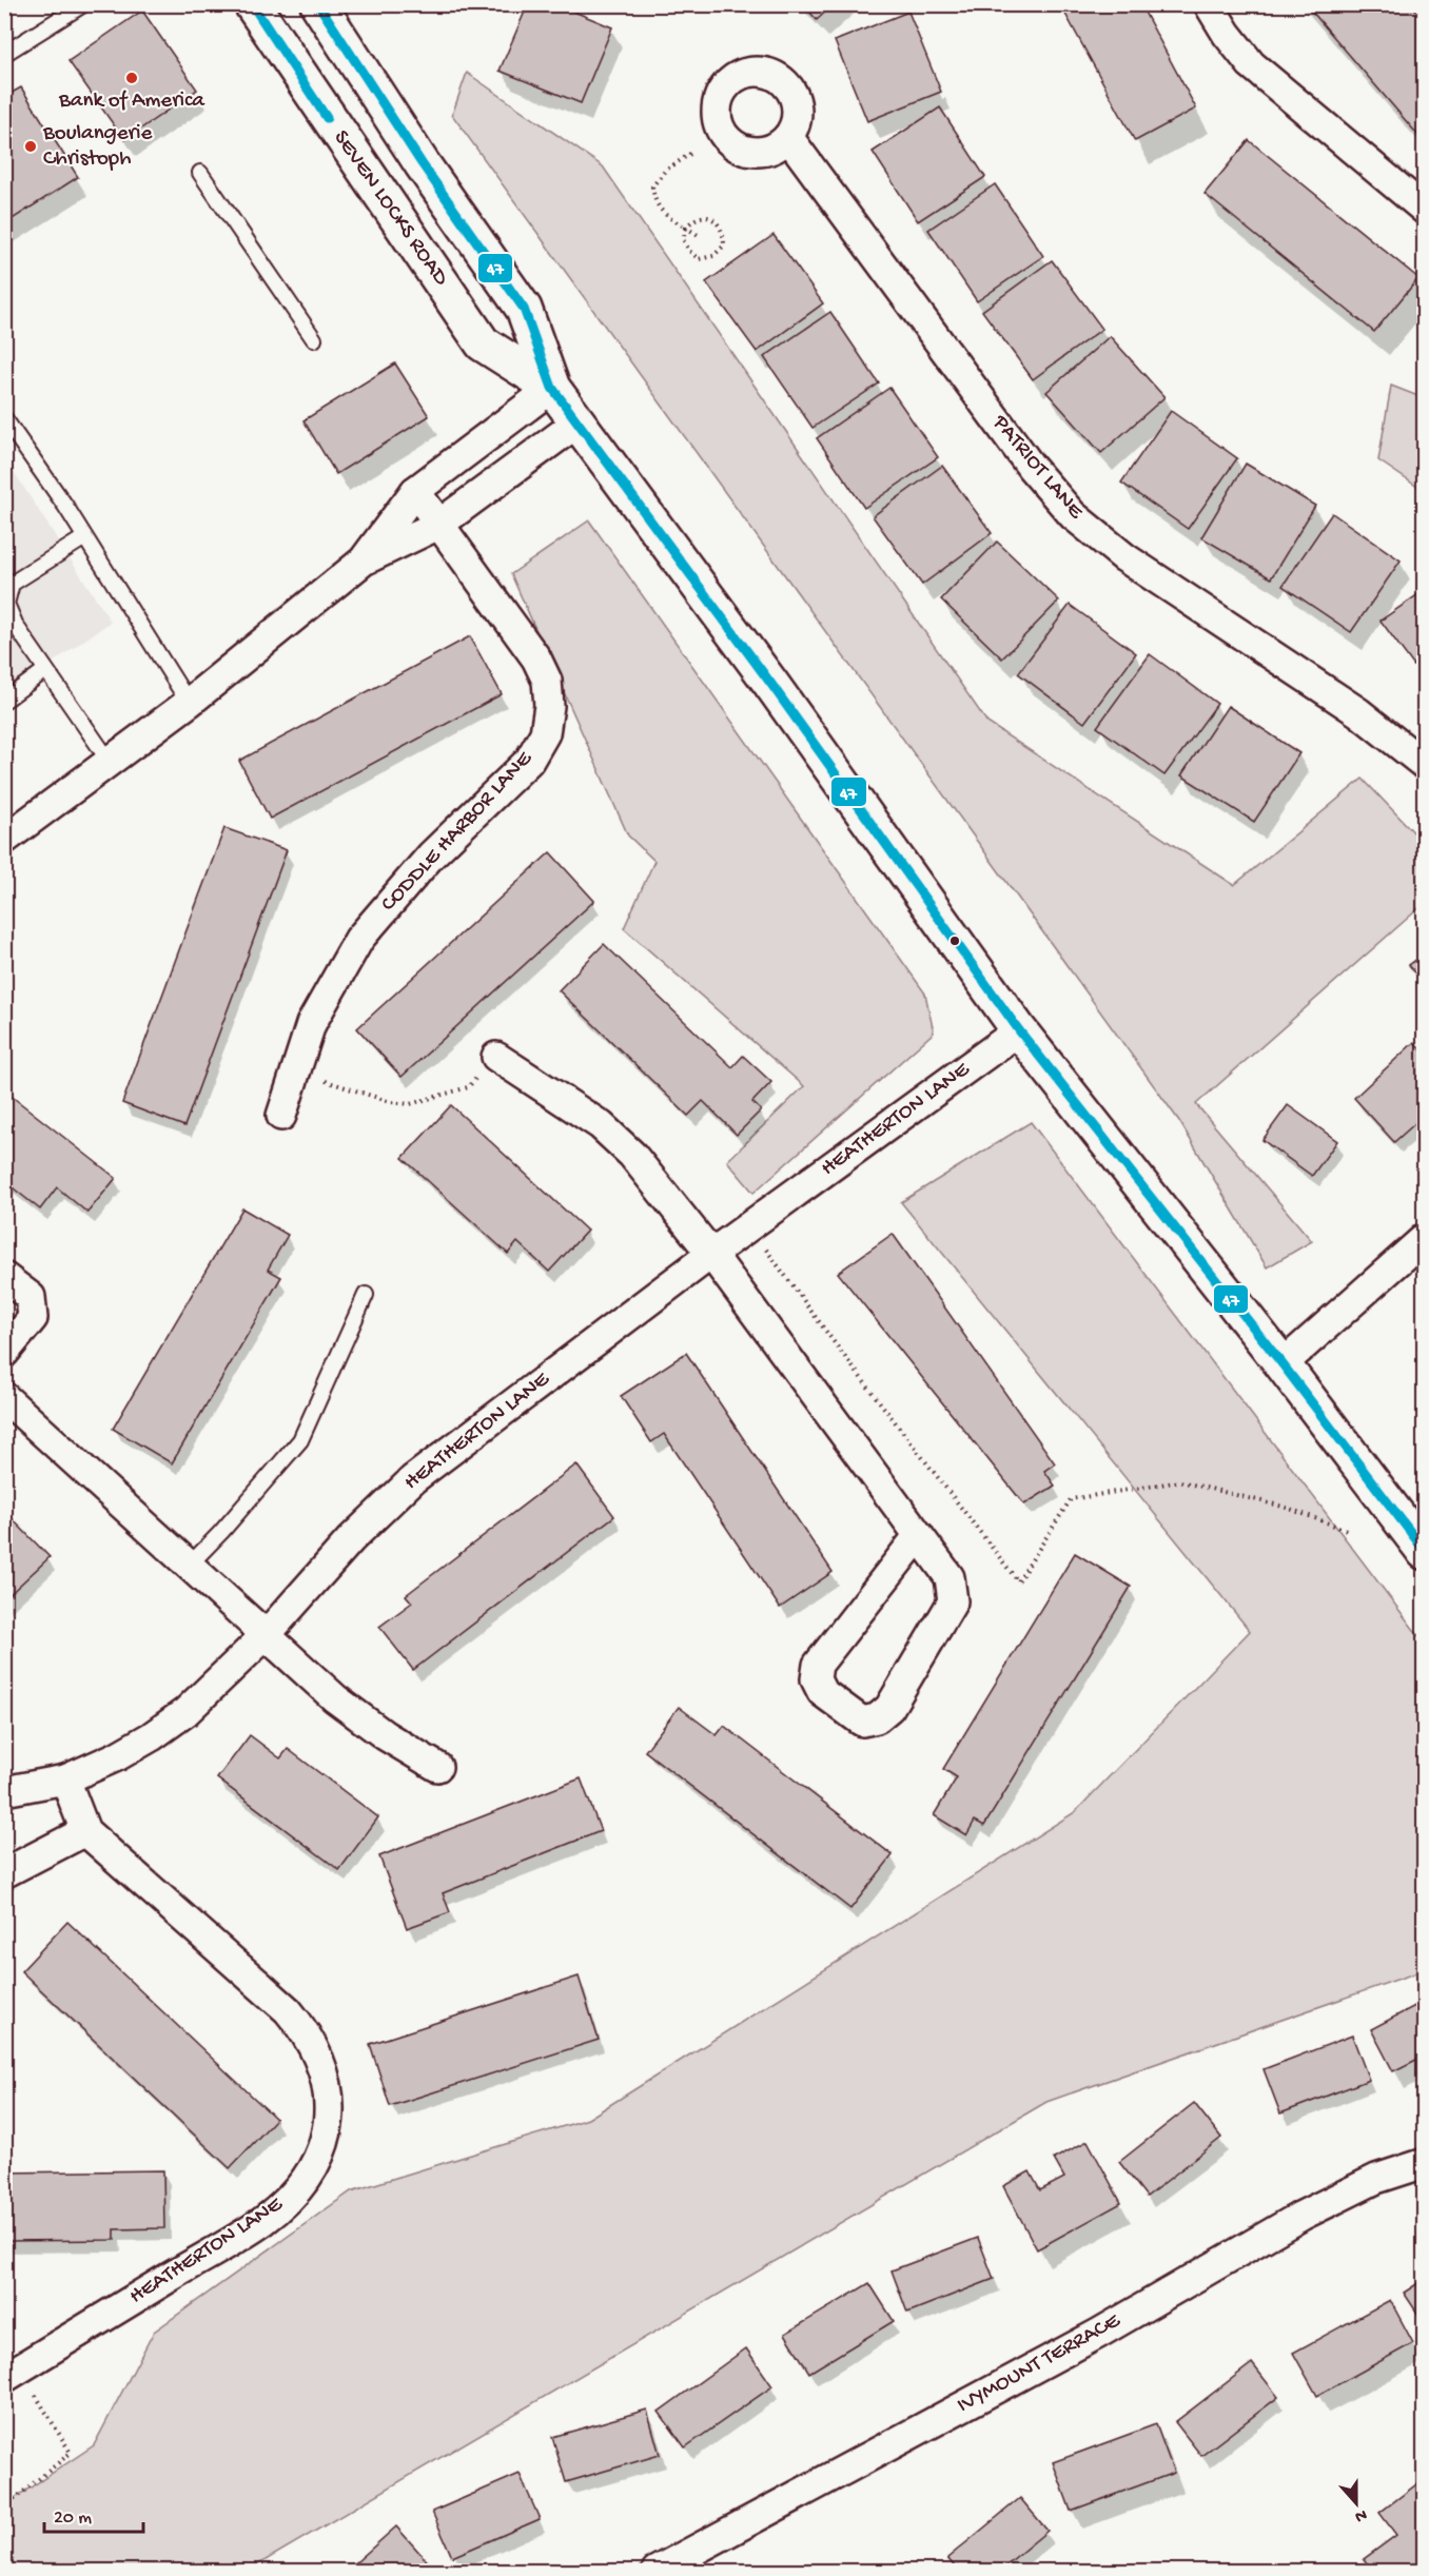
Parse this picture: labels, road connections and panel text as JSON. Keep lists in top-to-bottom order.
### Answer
{
  "streets": {
    "main road": ["SEVEN LOCKS ROAD"],
    "street": [
      "PATRIOT LANE",
      "CODDLE HARBOR LANE",
      "HEATHERTON LANE",
      "IVYMOUNT TERRACE"
    ]
  },
  "crossings": [
    ["SEVEN LOCKS ROAD", "HEATHERTON LANE"]
  ],
  "places": ["Bank of America", "Boulangerie Christoph"],
  "lines": ["transit line 47"],
  "scale_bar": "20 m",
  "north": "bottom"
}
